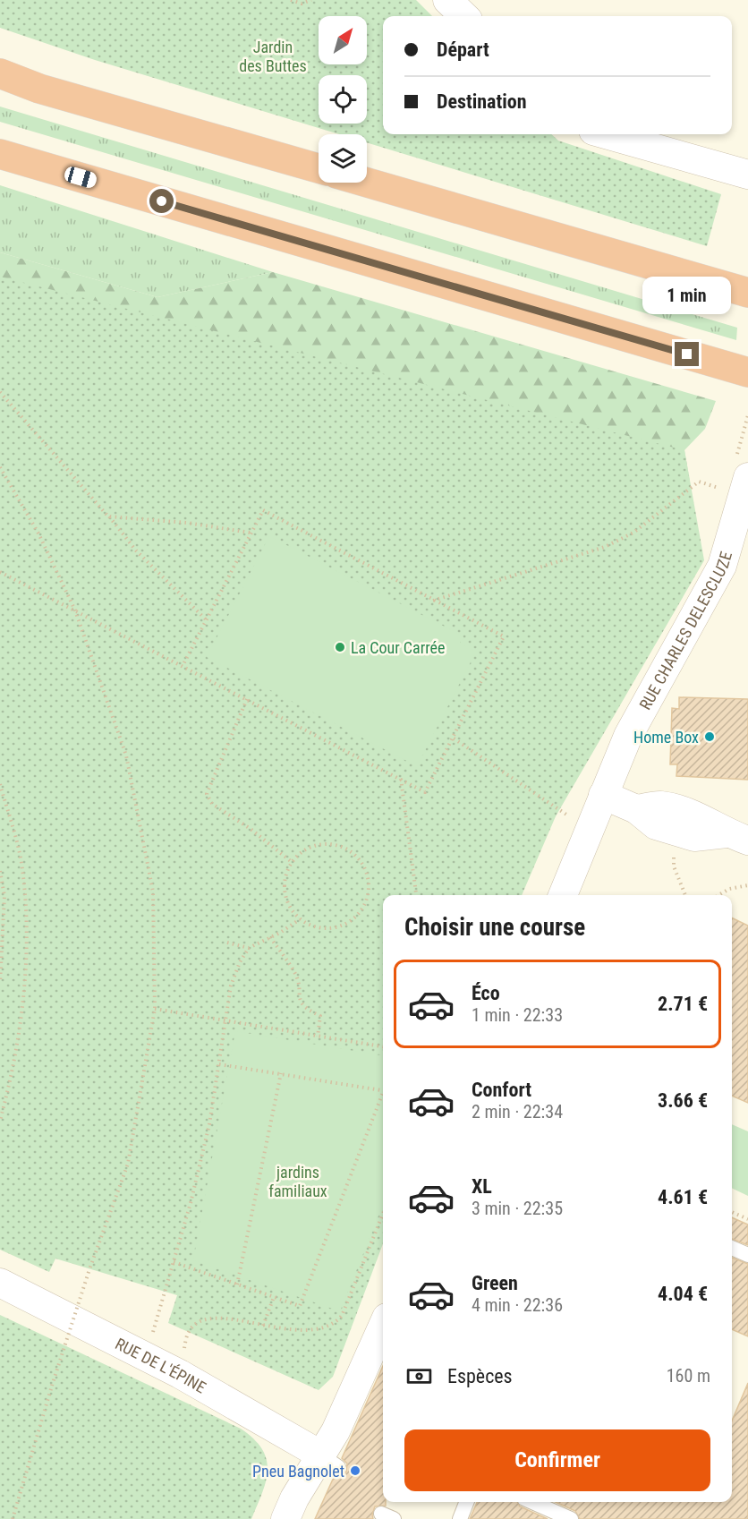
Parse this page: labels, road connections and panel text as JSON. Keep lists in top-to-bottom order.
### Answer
{
  "streets": {
    "street": ["RUE CHARLES DELESCLUZE", "RUE DE L'ÉPINE"]
  },
  "parks": ["Jardin des Buttes", "jardins familiaux"],
  "places": ["La Cour Carrée", "Home Box", "Pneu Bagnolet"],
  "north": "top right",
  "page": {
    "banner": ["Départ", "Destination"],
    "bubble": "1 min",
    "heading": "Choisir une course",
    "list": [
      {
        "name": "Éco",
        "note": "1 min · 22:33",
        "value": "2.71 €"
      },
      {
        "name": "Confort",
        "note": "2 min · 22:34",
        "value": "3.66 €"
      },
      {
        "name": "XL",
        "note": "3 min · 22:35",
        "value": "4.61 €"
      },
      {
        "name": "Green",
        "note": "4 min · 22:36",
        "value": "4.04 €"
      }
    ],
    "pay": ["Espèces", "160 m"],
    "buttons": "Confirmer"
  }
}
